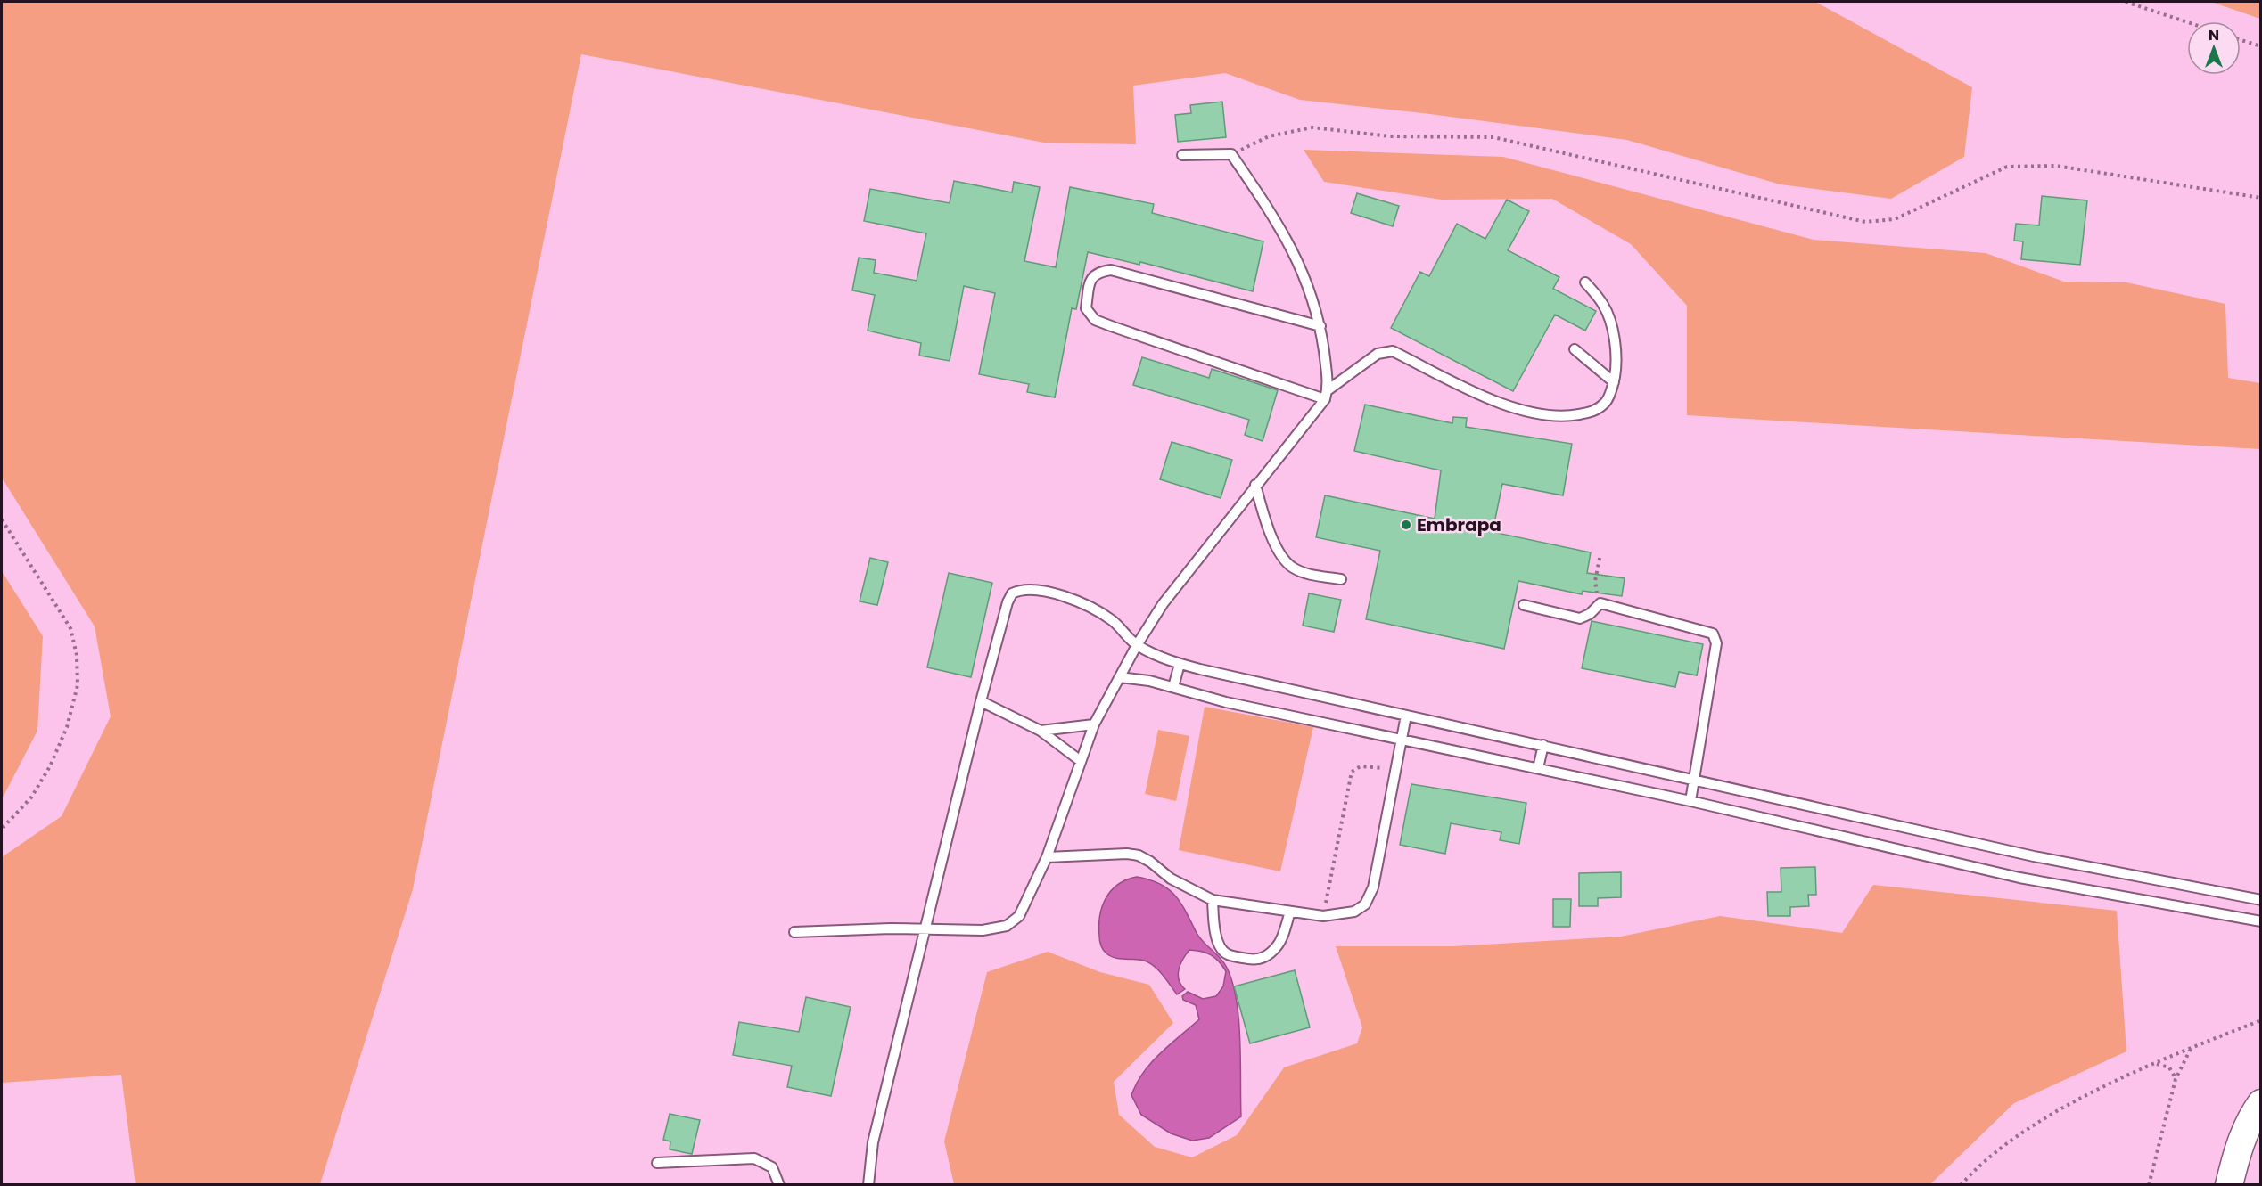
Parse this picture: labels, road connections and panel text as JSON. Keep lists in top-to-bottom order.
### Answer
{
  "places": ["Embrapa"],
  "north": "top"
}
